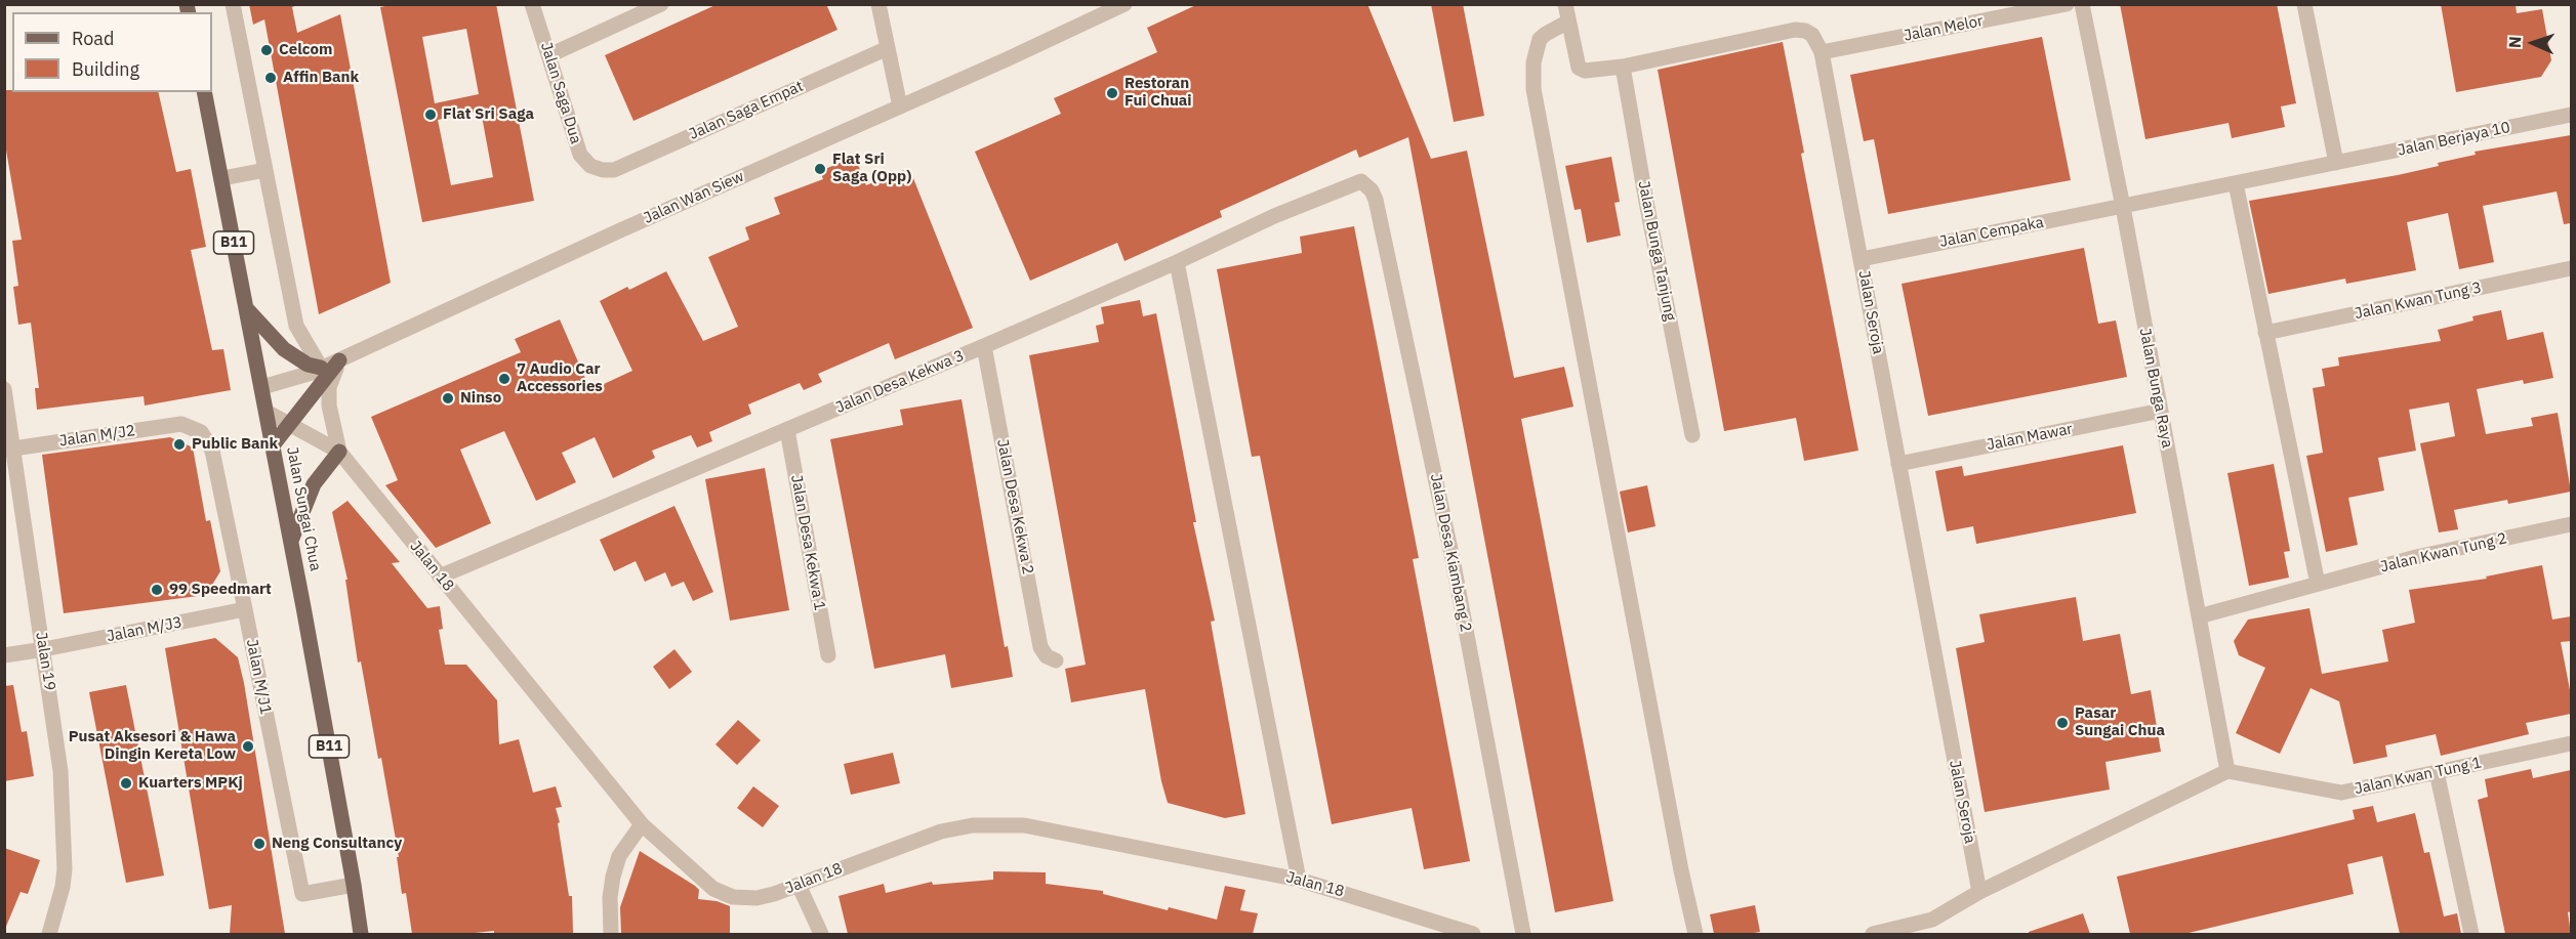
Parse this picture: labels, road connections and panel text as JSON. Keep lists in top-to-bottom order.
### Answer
{
  "streets": {
    "main road": ["B11", "Jalan Sungai Chua"],
    "street": [
      "Jalan Melor",
      "Jalan Saga Dua",
      "Jalan Saga Empat",
      "Jalan Berjaya 10",
      "Jalan Wan Siew",
      "Jalan Cempaka",
      "Jalan Bunga Tanjung",
      "Jalan Kwan Tung 3",
      "Jalan Seroja",
      "Jalan Desa Kekwa 3",
      "Jalan Bunga Raya",
      "Jalan M/J2",
      "Jalan Mawar",
      "Jalan Desa Kekwa 2",
      "Jalan Desa Kekwa 1",
      "Jalan Desa Kiambang 2",
      "Jalan Kwan Tung 2",
      "Jalan 18",
      "Jalan M/J3",
      "Jalan 19",
      "Jalan M/J1",
      "Jalan Kwan Tung 1"
    ]
  },
  "crossings": [
    ["Jalan Melor", "Jalan Seroja"],
    ["Jalan Saga Dua", "Jalan Saga Empat"],
    ["Jalan Berjaya 10", "Jalan Cempaka"],
    ["Jalan Berjaya 10", "Jalan Bunga Raya"],
    ["Jalan Wan Siew", "Jalan Sungai Chua"],
    ["Jalan Cempaka", "Jalan Seroja"],
    ["Jalan Cempaka", "Jalan Bunga Raya"],
    ["Jalan Seroja", "Jalan Mawar"],
    ["Jalan Desa Kekwa 3", "Jalan Desa Kekwa 2"],
    ["Jalan Desa Kekwa 3", "Jalan Desa Kekwa 1"],
    ["Jalan Desa Kekwa 3", "Jalan Desa Kiambang 2"],
    ["Jalan Desa Kekwa 3", "Jalan 18"],
    ["Jalan Bunga Raya", "Jalan Mawar"],
    ["Jalan Bunga Raya", "Jalan Kwan Tung 2"],
    ["Jalan Bunga Raya", "Jalan Kwan Tung 1"],
    ["Jalan M/J2", "Jalan 19"],
    ["Jalan M/J2", "Jalan M/J1"],
    ["Jalan Sungai Chua", "Jalan M/J1"],
    ["Jalan M/J3", "Jalan 19"],
    ["Jalan M/J3", "Jalan M/J1"]
  ],
  "places": [
    "Celcom",
    "Affin Bank",
    "Restoran Fui Chuai",
    "Flat Sri Saga",
    "Flat Sri Saga (Opp)",
    "7 Audio Car Accessories",
    "Ninso",
    "Public Bank",
    "99 Speedmart",
    "Pasar Sungai Chua",
    "Pusat Aksesori & Hawa Dingin Kereta Low",
    "Kuarters MPKj",
    "Neng Consultancy"
  ],
  "legend": ["Road", "Building"],
  "north": "left"
}
